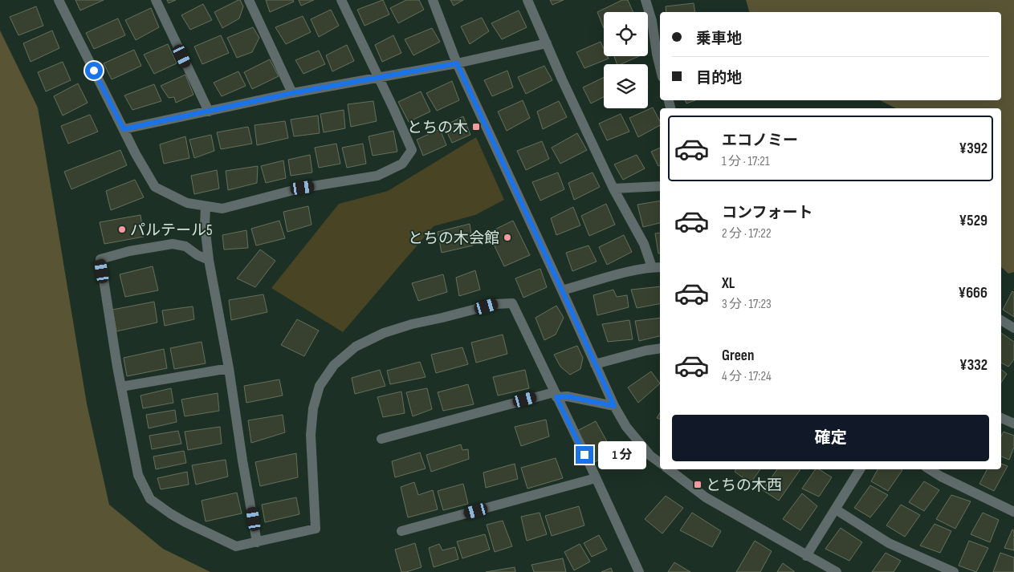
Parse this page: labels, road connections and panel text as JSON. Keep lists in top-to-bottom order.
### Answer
{
  "places": {
    "transit": ["とちの木", "とちの木西"],
    "other": ["パルテール5", "とちの木会館"]
  },
  "page": {
    "banner": ["乗車地", "目的地"],
    "list": [
      {
        "name": "エコノミー",
        "note": "1 分 · 17:21",
        "value": "¥392"
      },
      {
        "name": "コンフォート",
        "note": "2 分 · 17:22",
        "value": "¥529"
      },
      {
        "name": "XL",
        "note": "3 分 · 17:23",
        "value": "¥666"
      },
      {
        "name": "Green",
        "note": "4 分 · 17:24",
        "value": "¥332"
      }
    ],
    "buttons": "確定",
    "bubble": "1 分"
  }
}
